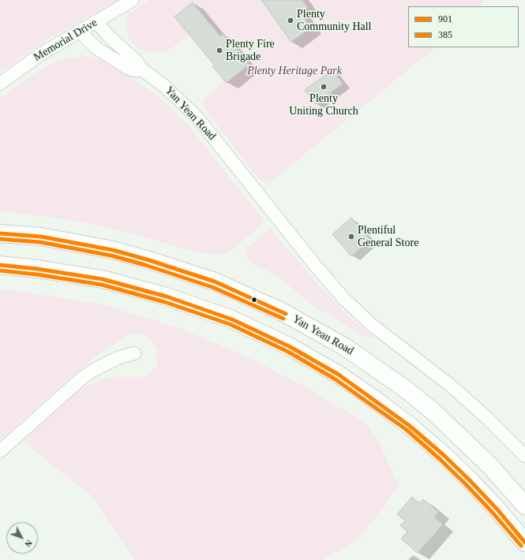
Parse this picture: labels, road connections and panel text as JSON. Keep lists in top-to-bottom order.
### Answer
{
  "streets": {
    "main road": ["Yan Yean Road"],
    "street": ["Memorial Drive"]
  },
  "crossings": [
    ["Memorial Drive", "Yan Yean Road"]
  ],
  "parks": ["Plenty Heritage Park"],
  "places": [
    "Plenty Community Hall",
    "Plenty Fire Brigade",
    "Plenty Uniting Church",
    "Plentiful General Store"
  ],
  "lines": ["transit line 901", "transit line 385"],
  "legend": ["901", "385"],
  "north": "bottom right"
}
